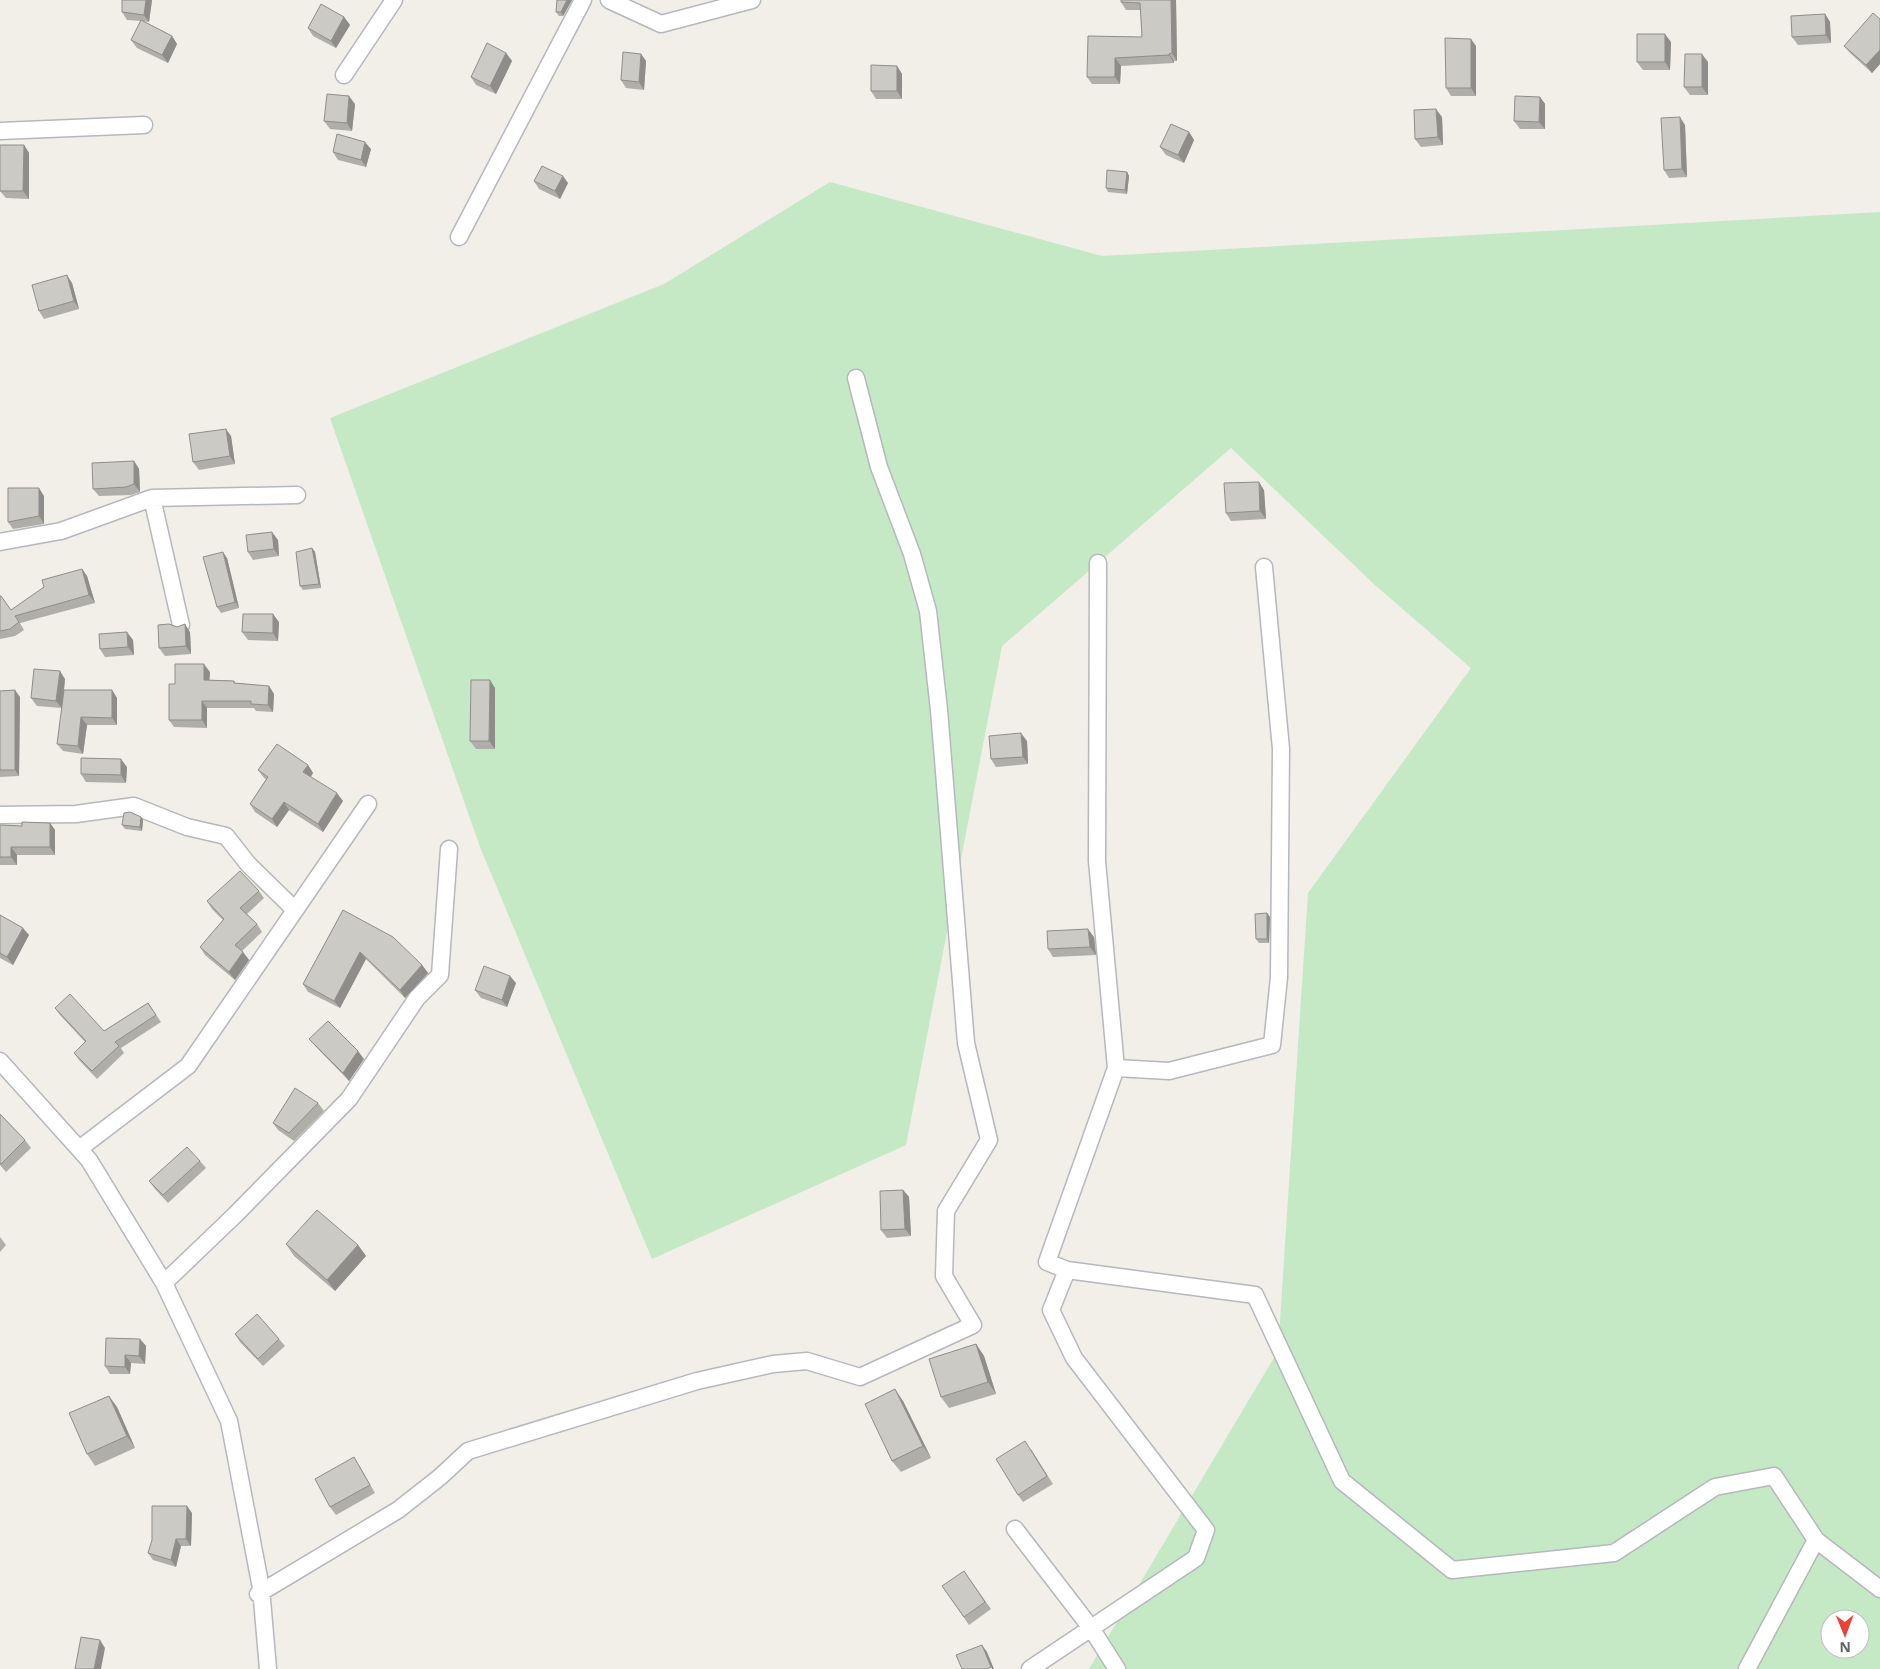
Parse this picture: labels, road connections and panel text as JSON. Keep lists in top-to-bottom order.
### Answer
{
  "north": "bottom"
}
